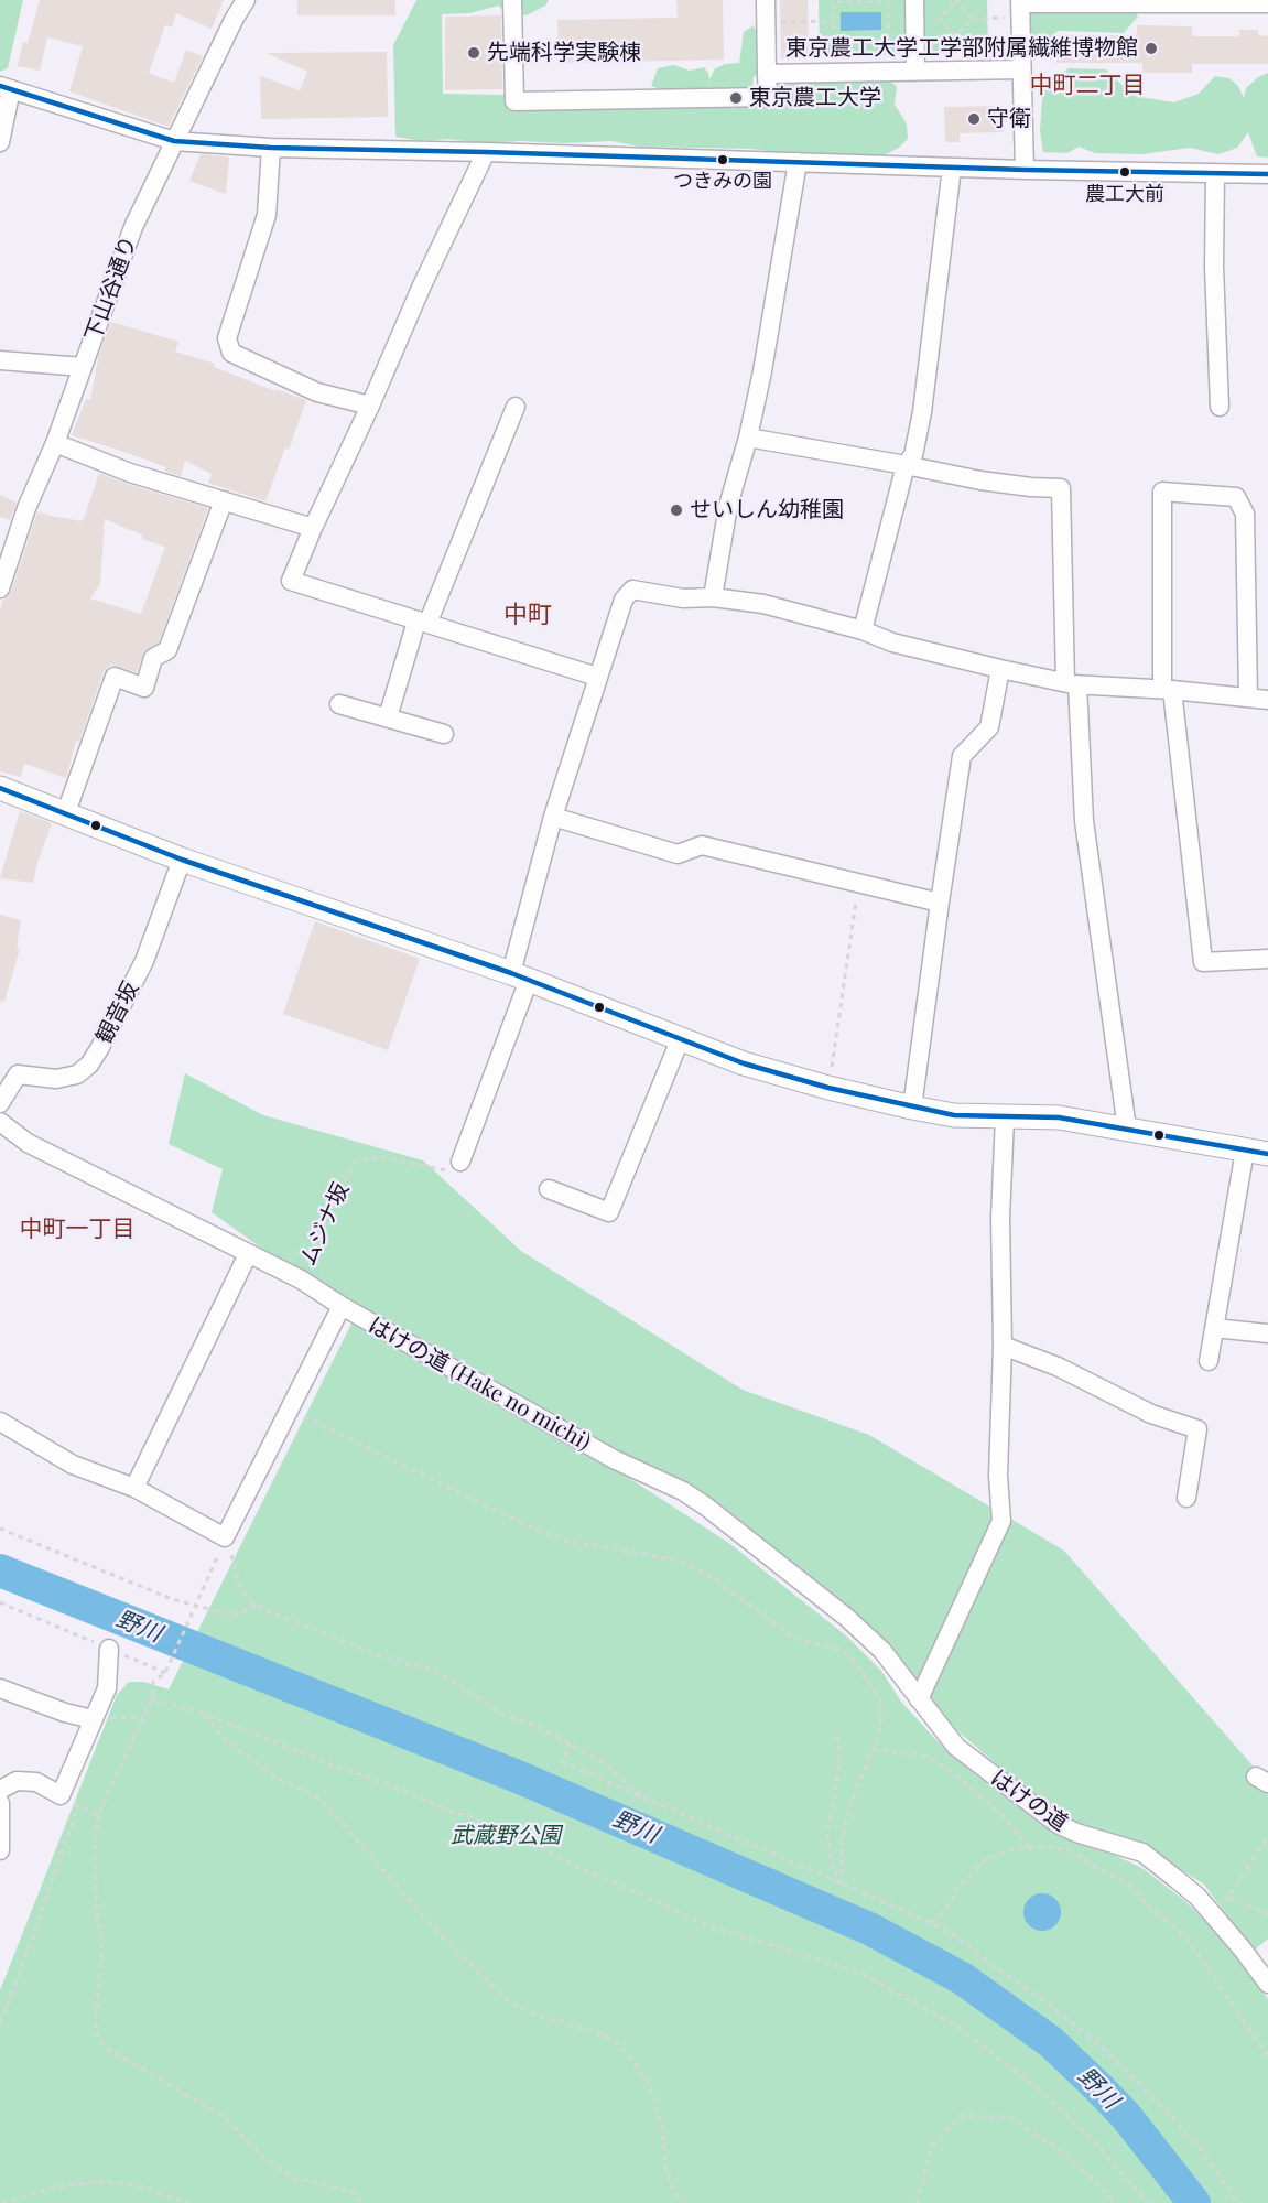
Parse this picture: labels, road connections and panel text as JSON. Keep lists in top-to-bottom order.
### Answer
{
  "streets": {
    "street": [
      "下山谷通り",
      "観音坂",
      "はけの道 (Hake no michi)",
      "はけの道"
    ],
    "path": ["ムジナ坂"]
  },
  "crossings": [
    ["ムジナ坂", "はけの道 (Hake no michi)"],
    ["はけの道 (Hake no michi)", "はけの道"]
  ],
  "districts": ["中町二丁目", "中町", "中町一丁目"],
  "water": ["野川"],
  "parks": ["武蔵野公園"],
  "places": [
    "東京農工大学工学部附属繊維博物館",
    "先端科学実験棟",
    "東京農工大学",
    "守衛",
    "つきみの園",
    "農工大前",
    "せいしん幼稚園"
  ]
}
